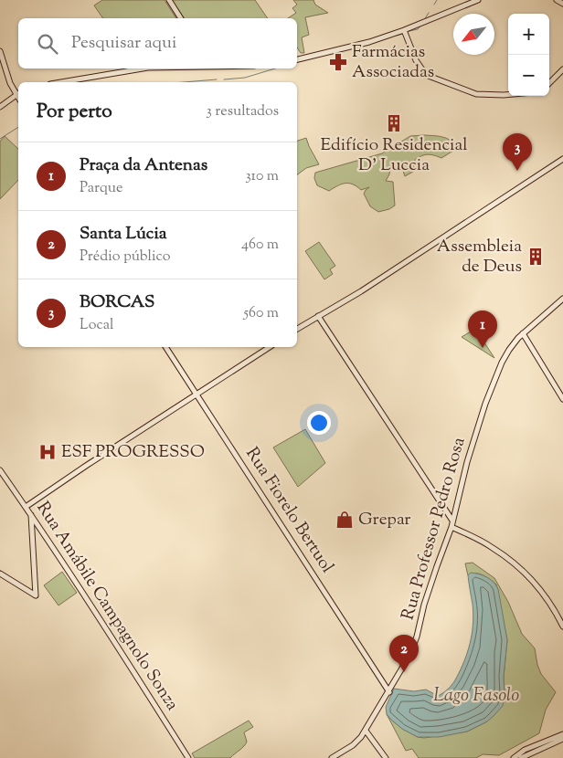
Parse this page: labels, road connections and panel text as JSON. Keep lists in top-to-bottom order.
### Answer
{
  "streets": {
    "street": ["Rua Fiorelo Bertuol", "Rua Professor Pedro Rosa", "Rua Amábile Campagnolo Sonza"]
  },
  "crossings": [
    ["Rua Fiorelo Bertuol", "Rua Professor Pedro Rosa"]
  ],
  "water": ["Lago Fasolo"],
  "places": {
    "pharmacy": ["Farmácias Associadas"],
    "building": ["Edifício Residencial D' Luccia", "Assembleia de Deus"],
    "hospital": ["ESF PROGRESSO"],
    "shop": ["Grepar"]
  },
  "north": "bottom left",
  "page": {
    "map_buttons": ["+", "−"],
    "search": "Pesquisar aqui",
    "heading": ["Por perto", "3 resultados"],
    "pins": ["3", "1", "2"],
    "list": [
      {
        "mark": "1",
        "name": "Praça da Antenas",
        "note": "Parque",
        "value": "310 m"
      },
      {
        "mark": "2",
        "name": "Santa Lúcia",
        "note": "Prédio público",
        "value": "460 m"
      },
      {
        "mark": "3",
        "name": "BORCAS",
        "note": "Local",
        "value": "560 m"
      }
    ]
  }
}
